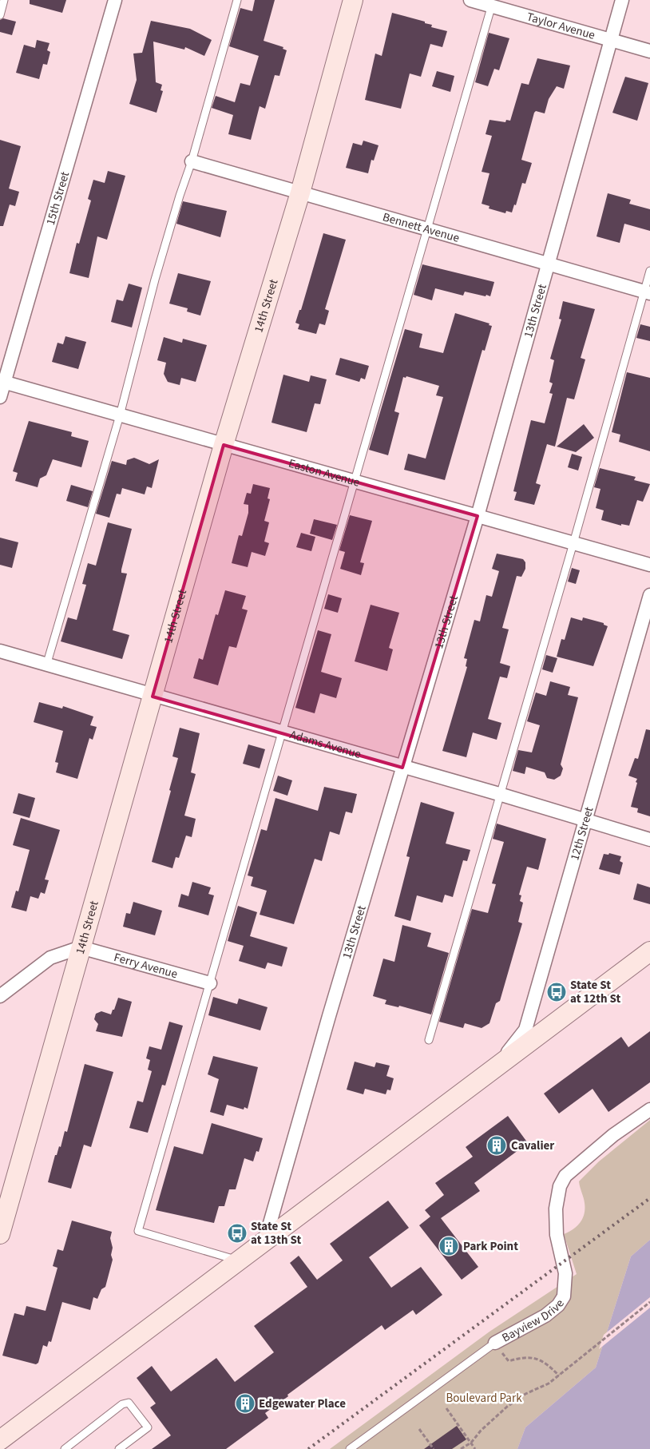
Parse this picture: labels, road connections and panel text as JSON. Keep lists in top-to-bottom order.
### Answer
{
  "streets": {
    "street": [
      "Taylor Avenue",
      "15th Street",
      "Bennett Avenue",
      "14th Street",
      "13th Street",
      "Easton Avenue",
      "Adams Avenue",
      "12th Street",
      "Ferry Avenue",
      "Bayview Drive"
    ]
  },
  "crossings": [
    ["Taylor Avenue", "13th Street"],
    ["15th Street", "Easton Avenue"],
    ["Bennett Avenue", "14th Street"],
    ["Bennett Avenue", "13th Street"],
    ["14th Street", "Easton Avenue"],
    ["14th Street", "Adams Avenue"],
    ["14th Street", "Ferry Avenue"],
    ["13th Street", "Easton Avenue"],
    ["13th Street", "Adams Avenue"],
    ["Adams Avenue", "12th Street"]
  ],
  "parks": ["Boulevard Park"],
  "places": {
    "bus stop": ["State St at 12th St", "State St at 13th St"],
    "building": ["Cavalier", "Park Point", "Edgewater Place"]
  }
}
